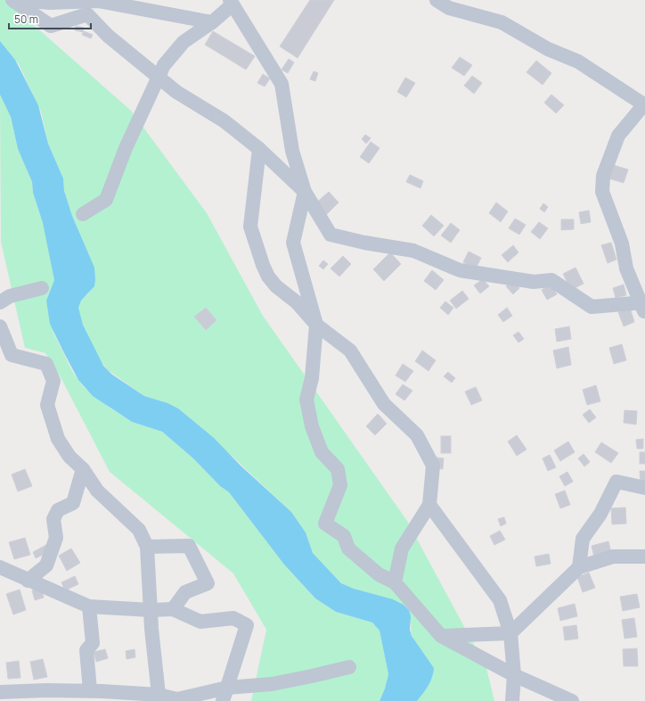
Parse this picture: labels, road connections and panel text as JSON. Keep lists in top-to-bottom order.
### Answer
{
  "scale_bar": "50 m"
}
